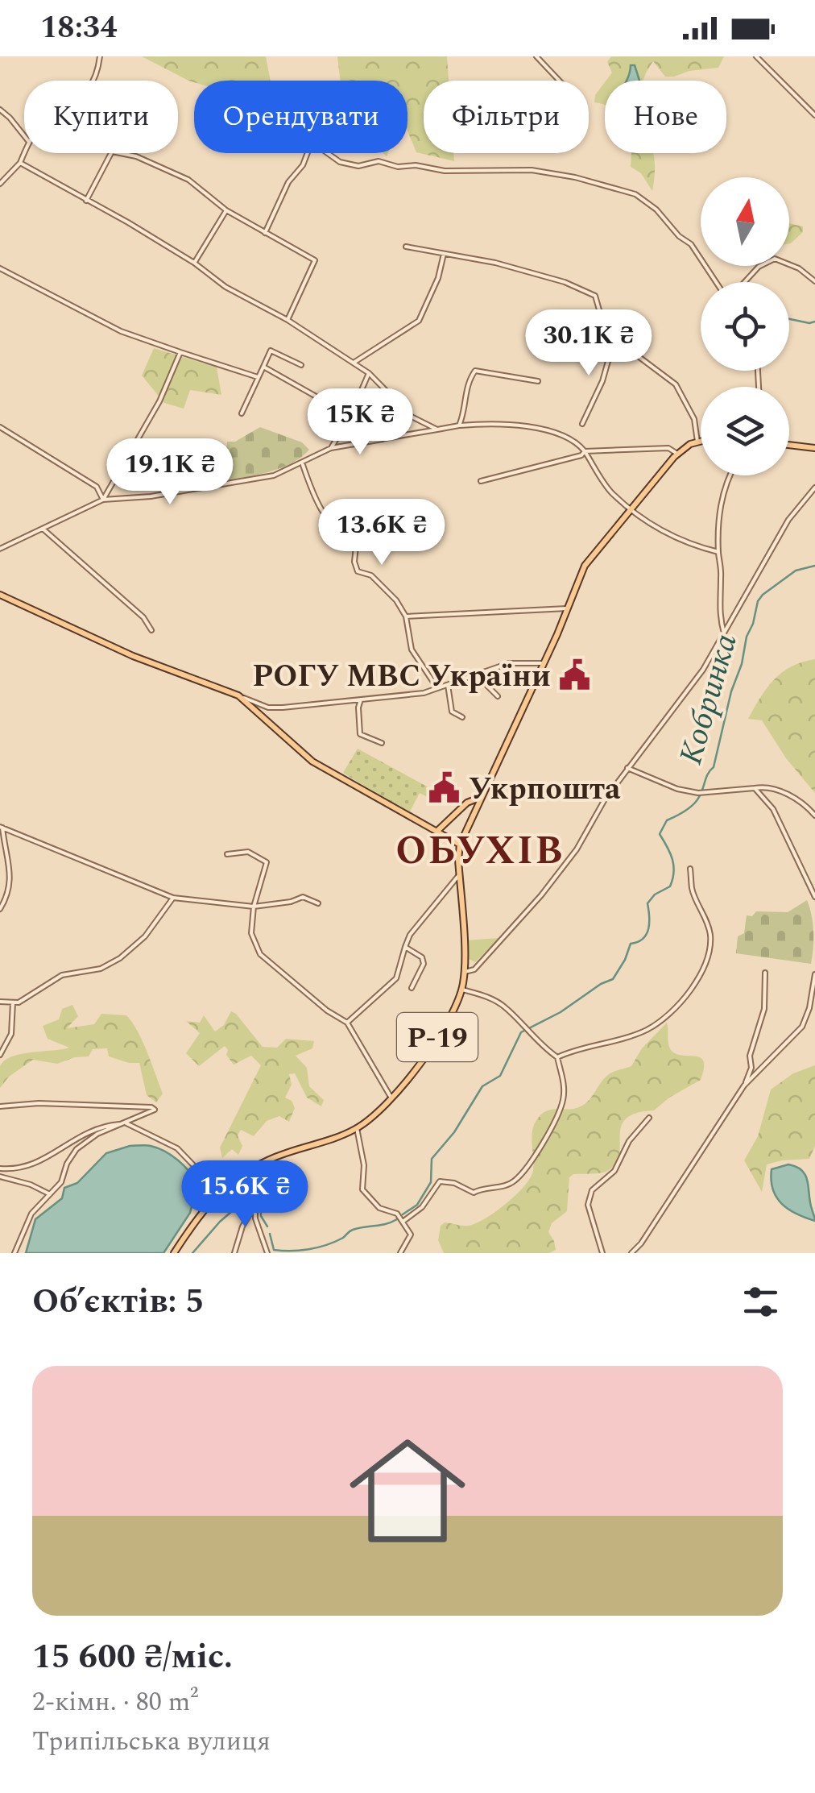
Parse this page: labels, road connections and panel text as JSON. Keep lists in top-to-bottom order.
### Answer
{
  "streets": {
    "main road": ["Р-19"]
  },
  "districts": ["ОБУХІВ"],
  "water": ["Кобринка"],
  "places": {
    "public building": ["РОГУ МВС України", "Укрпошта"]
  },
  "north": "top",
  "page": {
    "status": "18:34",
    "chip": [
      "Купити",
      "Орендувати",
      "Фільтри",
      "Нове"
    ],
    "price": [
      "30.1K ₴",
      "15K ₴",
      "19.1K ₴",
      "13.6K ₴",
      "15.6K ₴"
    ],
    "heading": "Об’єктів: 5",
    "list": [
      {
        "name": "15 600 ₴/міс.",
        "note": "2-кімн. · 80 m² · Трипільська вулиця"
      }
    ]
  }
}
